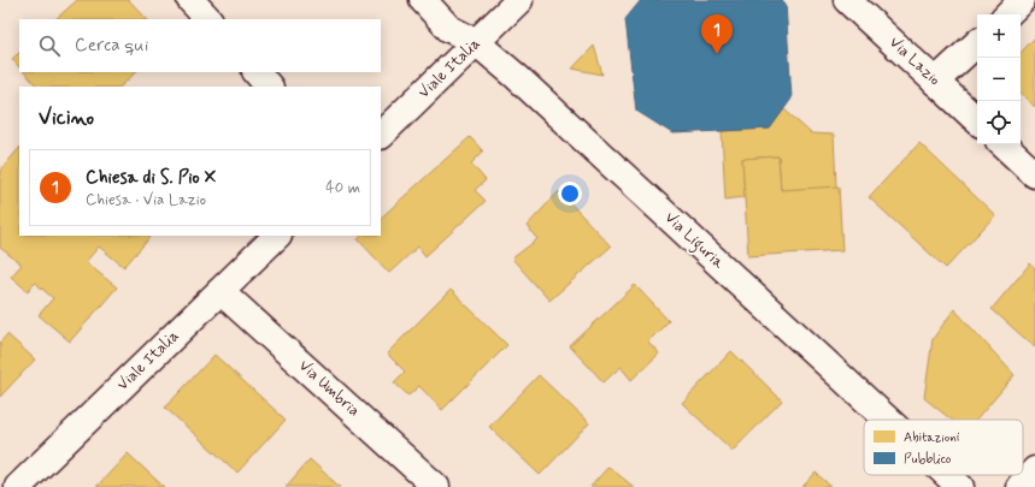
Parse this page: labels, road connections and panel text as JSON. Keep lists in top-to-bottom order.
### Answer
{
  "streets": {
    "street": [
      "Via Lazio",
      "Viale Italia",
      "Via Liguria",
      "Via Umbria"
    ]
  },
  "crossings": [
    ["Viale Italia", "Via Liguria"],
    ["Viale Italia", "Via Umbria"]
  ],
  "legend": ["Abitazioni", "Pubblico"],
  "page": {
    "map_buttons": ["+", "−"],
    "pins": "1",
    "search": "Cerca qui",
    "heading": "Vicino",
    "list": [
      {
        "mark": "1",
        "name": "Chiesa di S. Pio X",
        "note": "Chiesa · Via Lazio",
        "value": "40 m"
      }
    ]
  }
}
